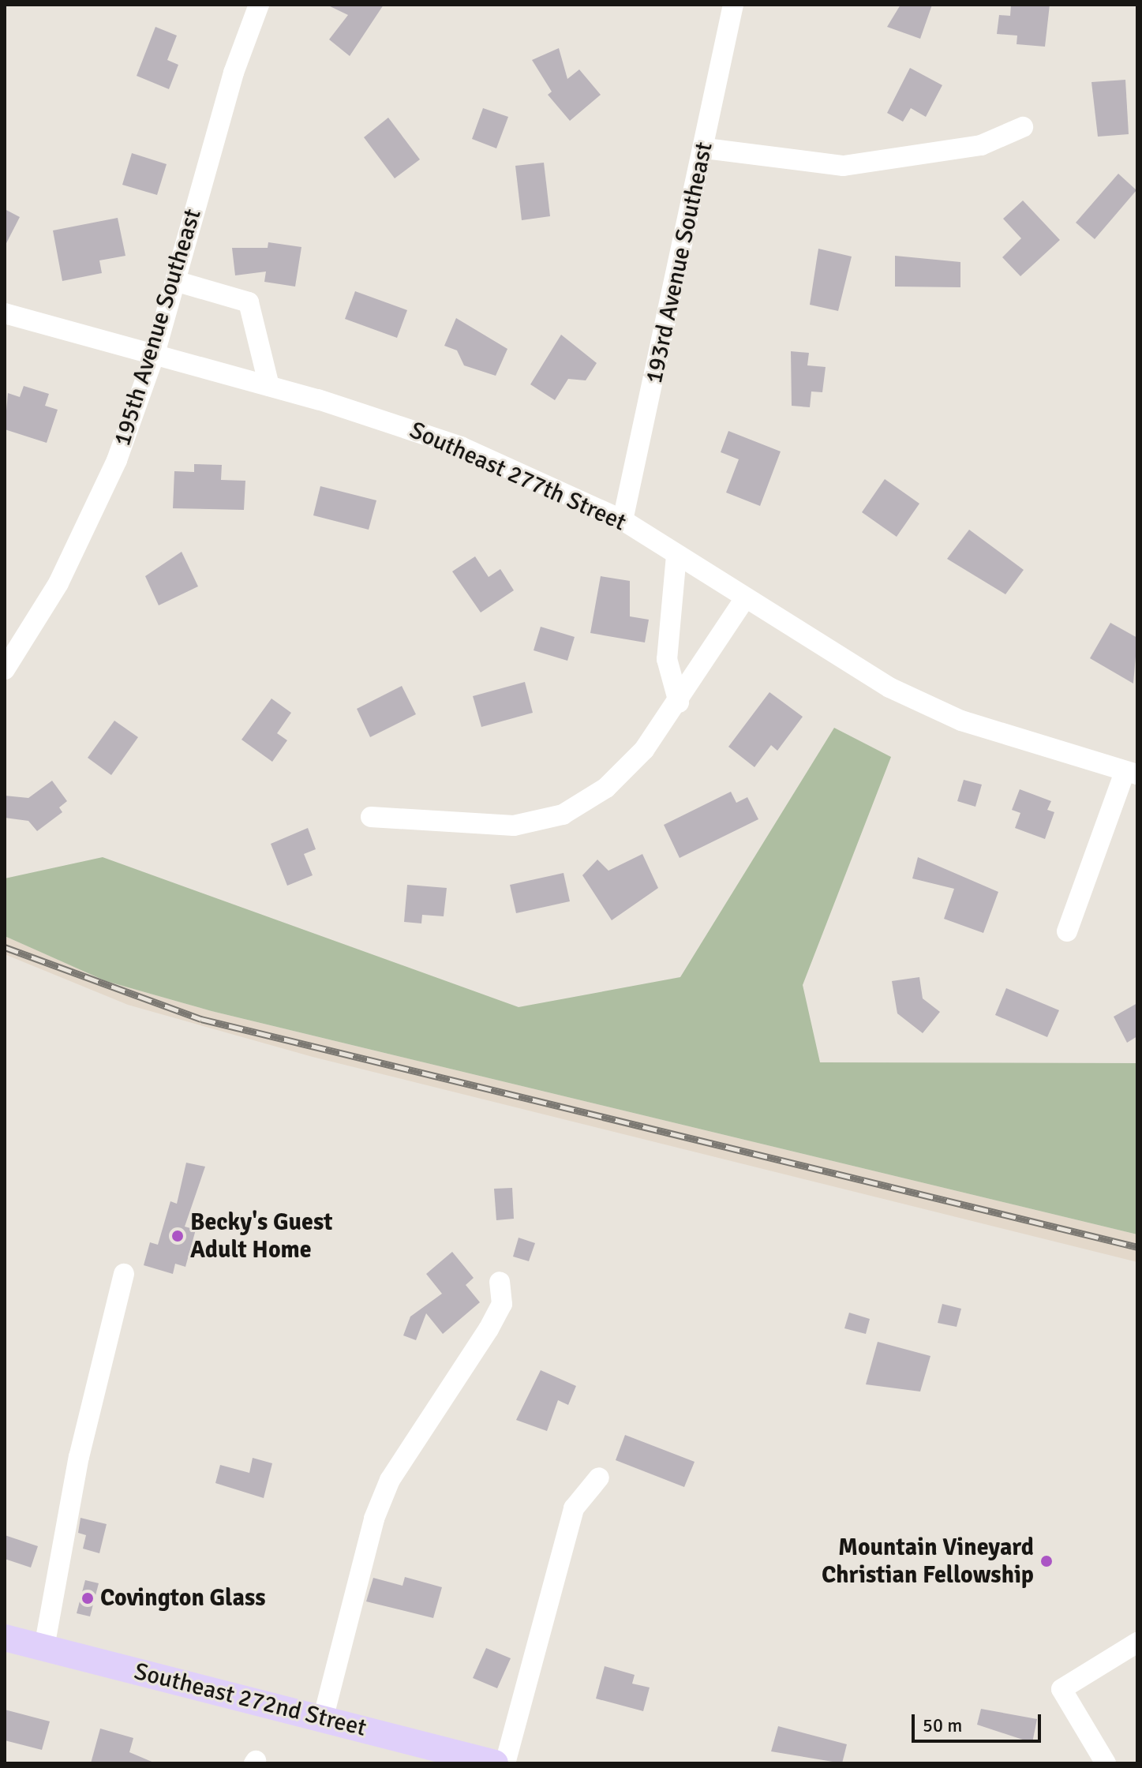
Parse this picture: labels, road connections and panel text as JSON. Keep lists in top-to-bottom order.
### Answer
{
  "streets": {
    "main road": ["Southeast 272nd Street"],
    "street": ["193rd Avenue Southeast", "195th Avenue Southeast", "Southeast 277th Street"]
  },
  "crossings": [
    ["193rd Avenue Southeast", "Southeast 277th Street"],
    ["195th Avenue Southeast", "Southeast 277th Street"]
  ],
  "places": ["Becky's Guest Adult Home", "Mountain Vineyard Christian Fellowship", "Covington Glass"],
  "scale_bar": "50 m"
}
